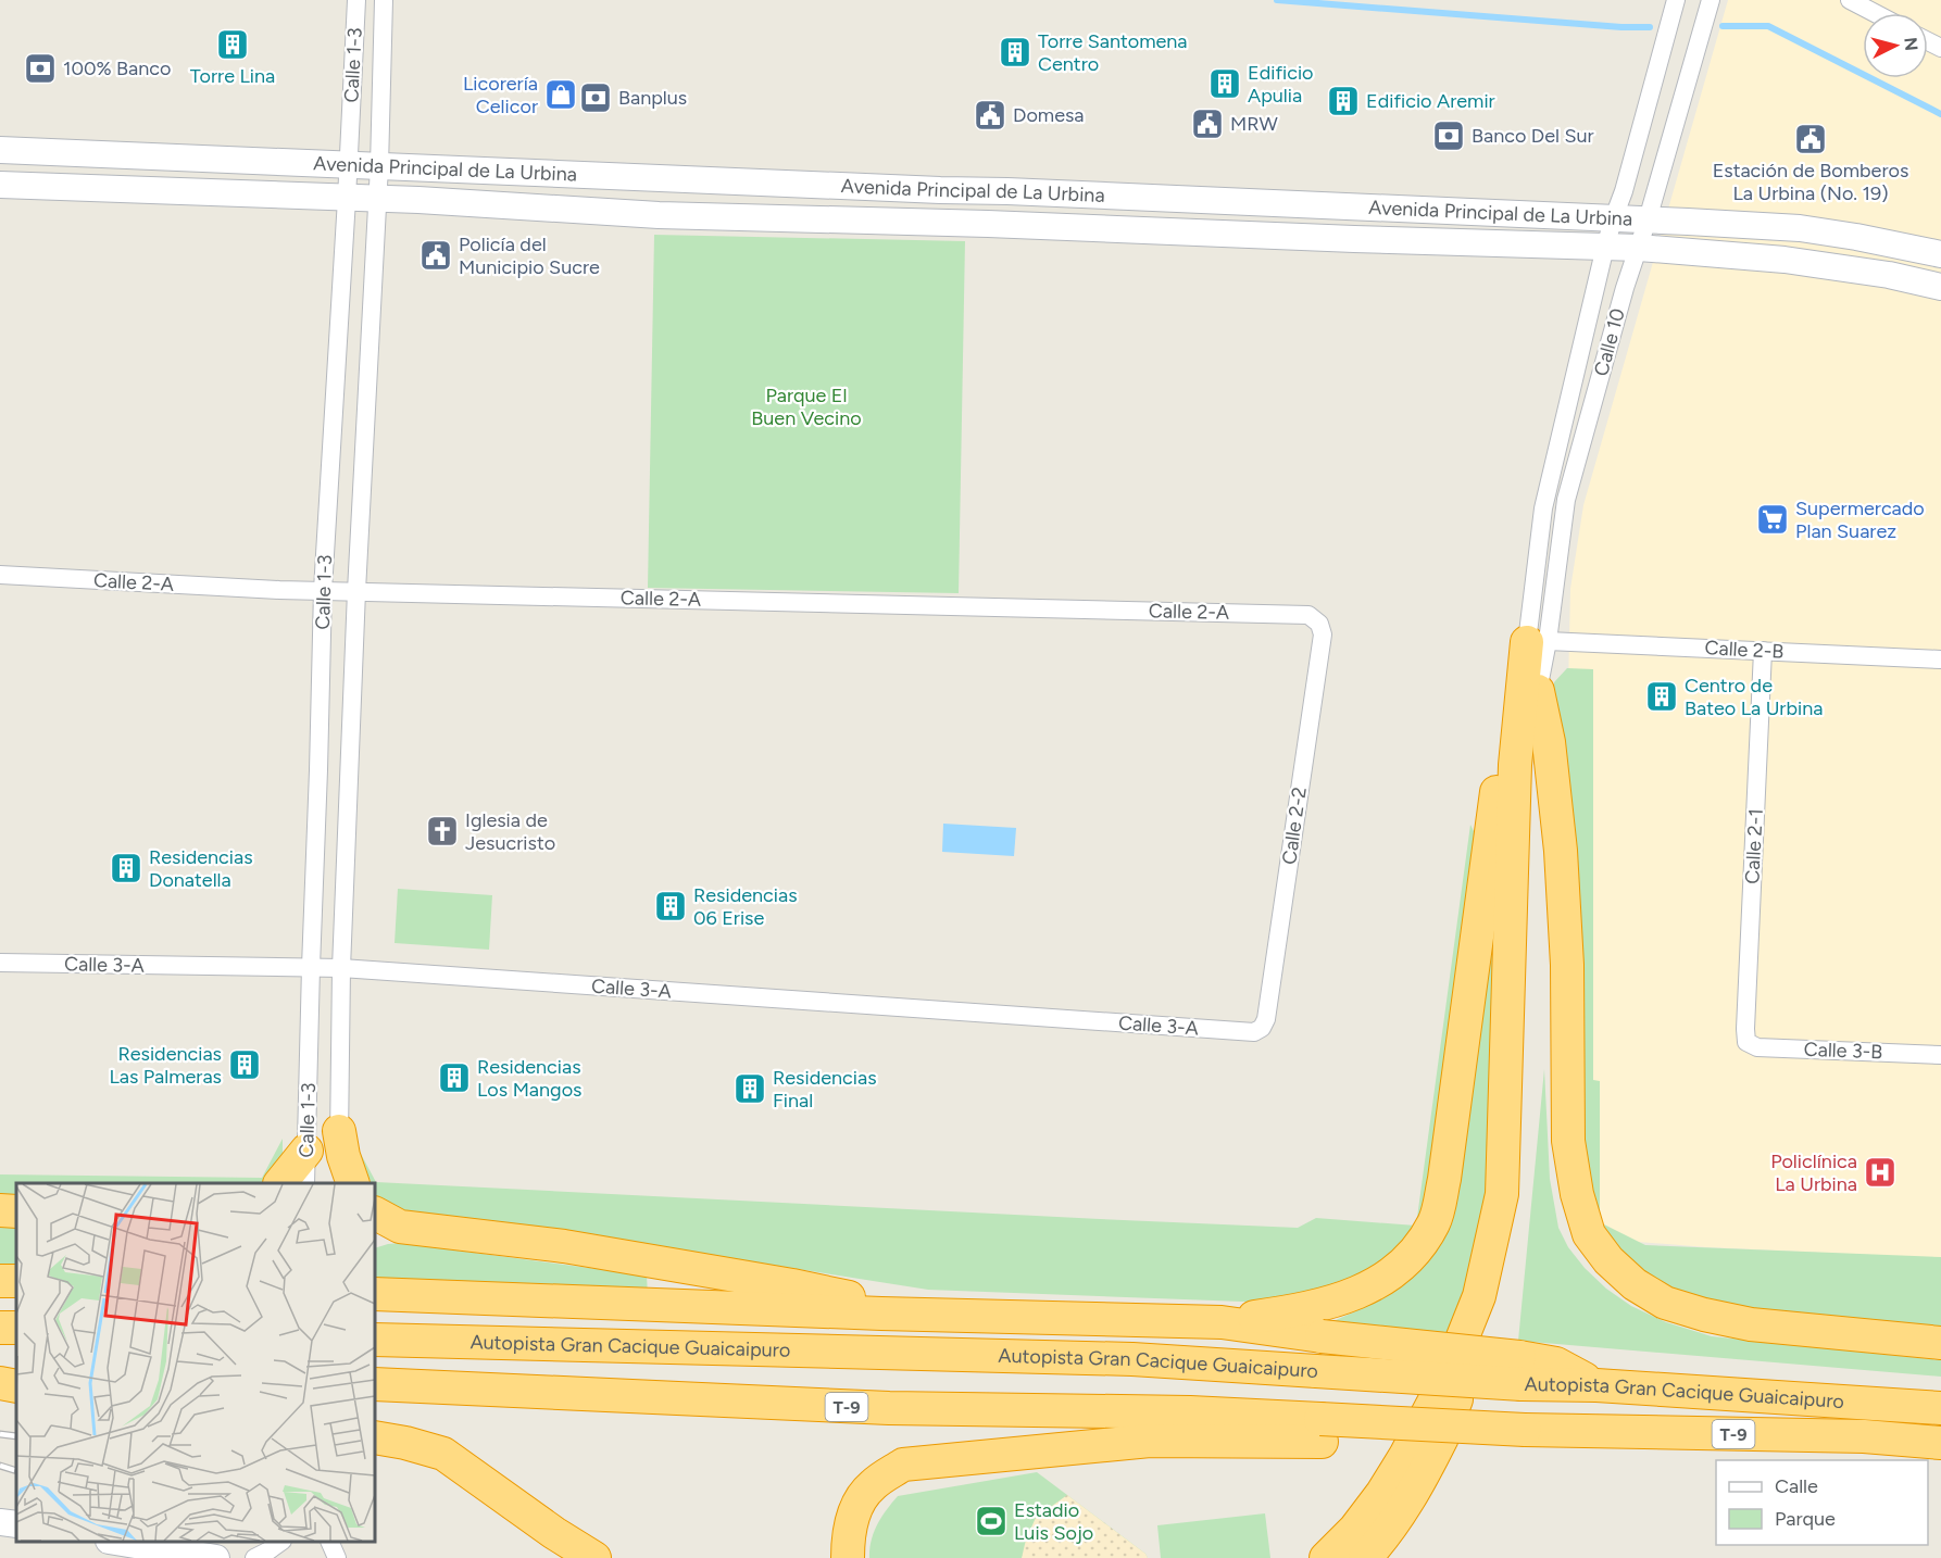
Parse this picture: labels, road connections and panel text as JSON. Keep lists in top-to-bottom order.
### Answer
{
  "streets": {
    "highway": ["Autopista Gran Cacique Guaicaipuro", "T-9"],
    "main road": ["Avenida Principal de La Urbina"],
    "street": [
      "Calle 1-3",
      "Calle 10",
      "Calle 2-A",
      "Calle 2-B",
      "Calle 2-2",
      "Calle 2-1",
      "Calle 3-A",
      "Calle 3-B"
    ]
  },
  "crossings": [
    ["Calle 1-3", "Avenida Principal de La Urbina"],
    ["Calle 1-3", "Calle 2-A"],
    ["Calle 1-3", "Calle 3-A"],
    ["Avenida Principal de La Urbina", "Calle 10"],
    ["Calle 10", "Calle 2-B"],
    ["Calle 2-A", "Calle 2-2"],
    ["Calle 2-B", "Calle 2-1"],
    ["Calle 2-2", "Calle 3-A"],
    ["Calle 2-1", "Calle 3-B"]
  ],
  "parks": ["Parque El Buen Vecino"],
  "places": {
    "building": [
      "Torre Lina",
      "Torre Santomena Centro",
      "Edificio Apulia",
      "Edificio Aremir",
      "Centro de Bateo La Urbina",
      "Residencias Donatella",
      "Residencias 06 Erise",
      "Residencias Las Palmeras",
      "Residencias Los Mangos",
      "Residencias Final"
    ],
    "bank": ["100% Banco", "Banplus", "Banco Del Sur"],
    "shop": ["Licorería Celicor"],
    "public building": [
      "Domesa",
      "MRW",
      "Estación de Bomberos La Urbina (No. 19)",
      "Policía del Municipio Sucre"
    ],
    "supermarket": ["Supermercado Plan Suarez"],
    "church": ["Iglesia de Jesucristo"],
    "hospital": ["Policlínica La Urbina"],
    "sports": ["Estadio Luis Sojo"]
  },
  "legend": ["Calle", "Parque"],
  "north": "right"
}
